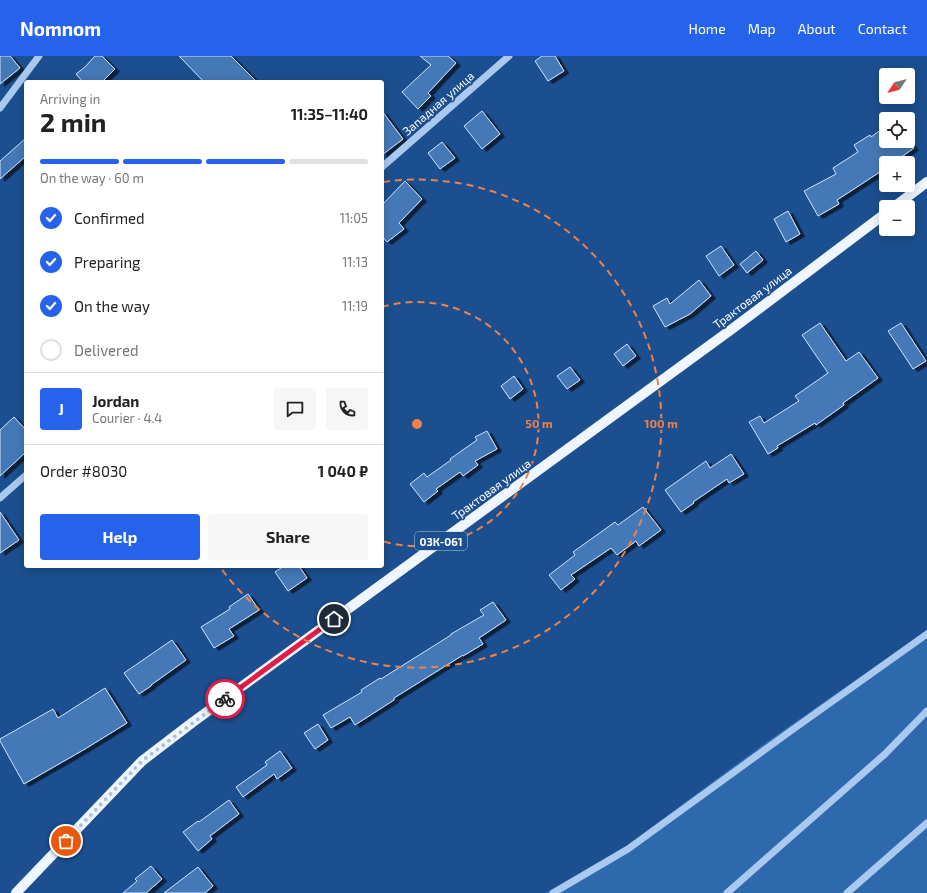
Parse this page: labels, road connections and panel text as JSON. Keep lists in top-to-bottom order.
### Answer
{
  "streets": {
    "main road": ["Трактовая улица", "03К-061"],
    "street": ["Западная улица"]
  },
  "north": "bottom left",
  "page": {
    "header": "Nomnom",
    "nav": [
      "Home",
      "Map",
      "About",
      "Contact"
    ],
    "map_buttons": ["+", "−"],
    "heading": ["2 min", "Arriving in", "11:35–11:40"],
    "panel": [
      "Jordan",
      "Courier · 4.4",
      "Order #8030",
      "1 040 ₽"
    ],
    "bar": "On the way · 60 m",
    "list": [
      ["Confirmed", "11:05"],
      ["Preparing", "11:13"],
      ["On the way", "11:19"],
      "Delivered"
    ],
    "round": "J",
    "buttons": ["Help", "Share"]
  },
  "rings": ["50 m", "100 m"]
}
